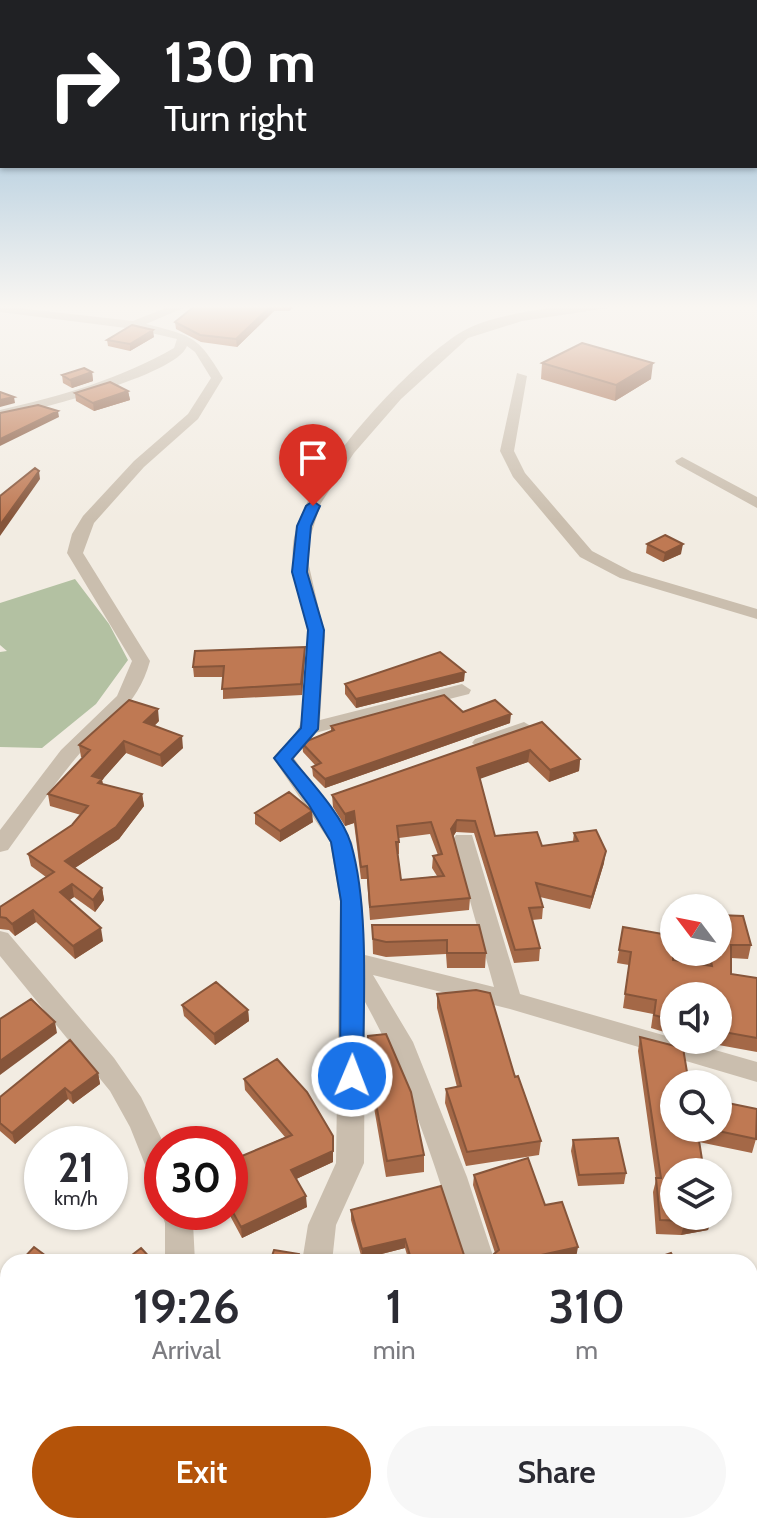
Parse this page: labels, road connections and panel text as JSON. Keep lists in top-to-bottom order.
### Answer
{
  "north": "top left",
  "page": {
    "turn": ["130 m", "Turn right"],
    "speed": "21 km/h",
    "limit": "30",
    "eta": [
      "19:26",
      "Arrival",
      "1",
      "min",
      "310",
      "m"
    ],
    "buttons": ["Exit", "Share"]
  }
}
